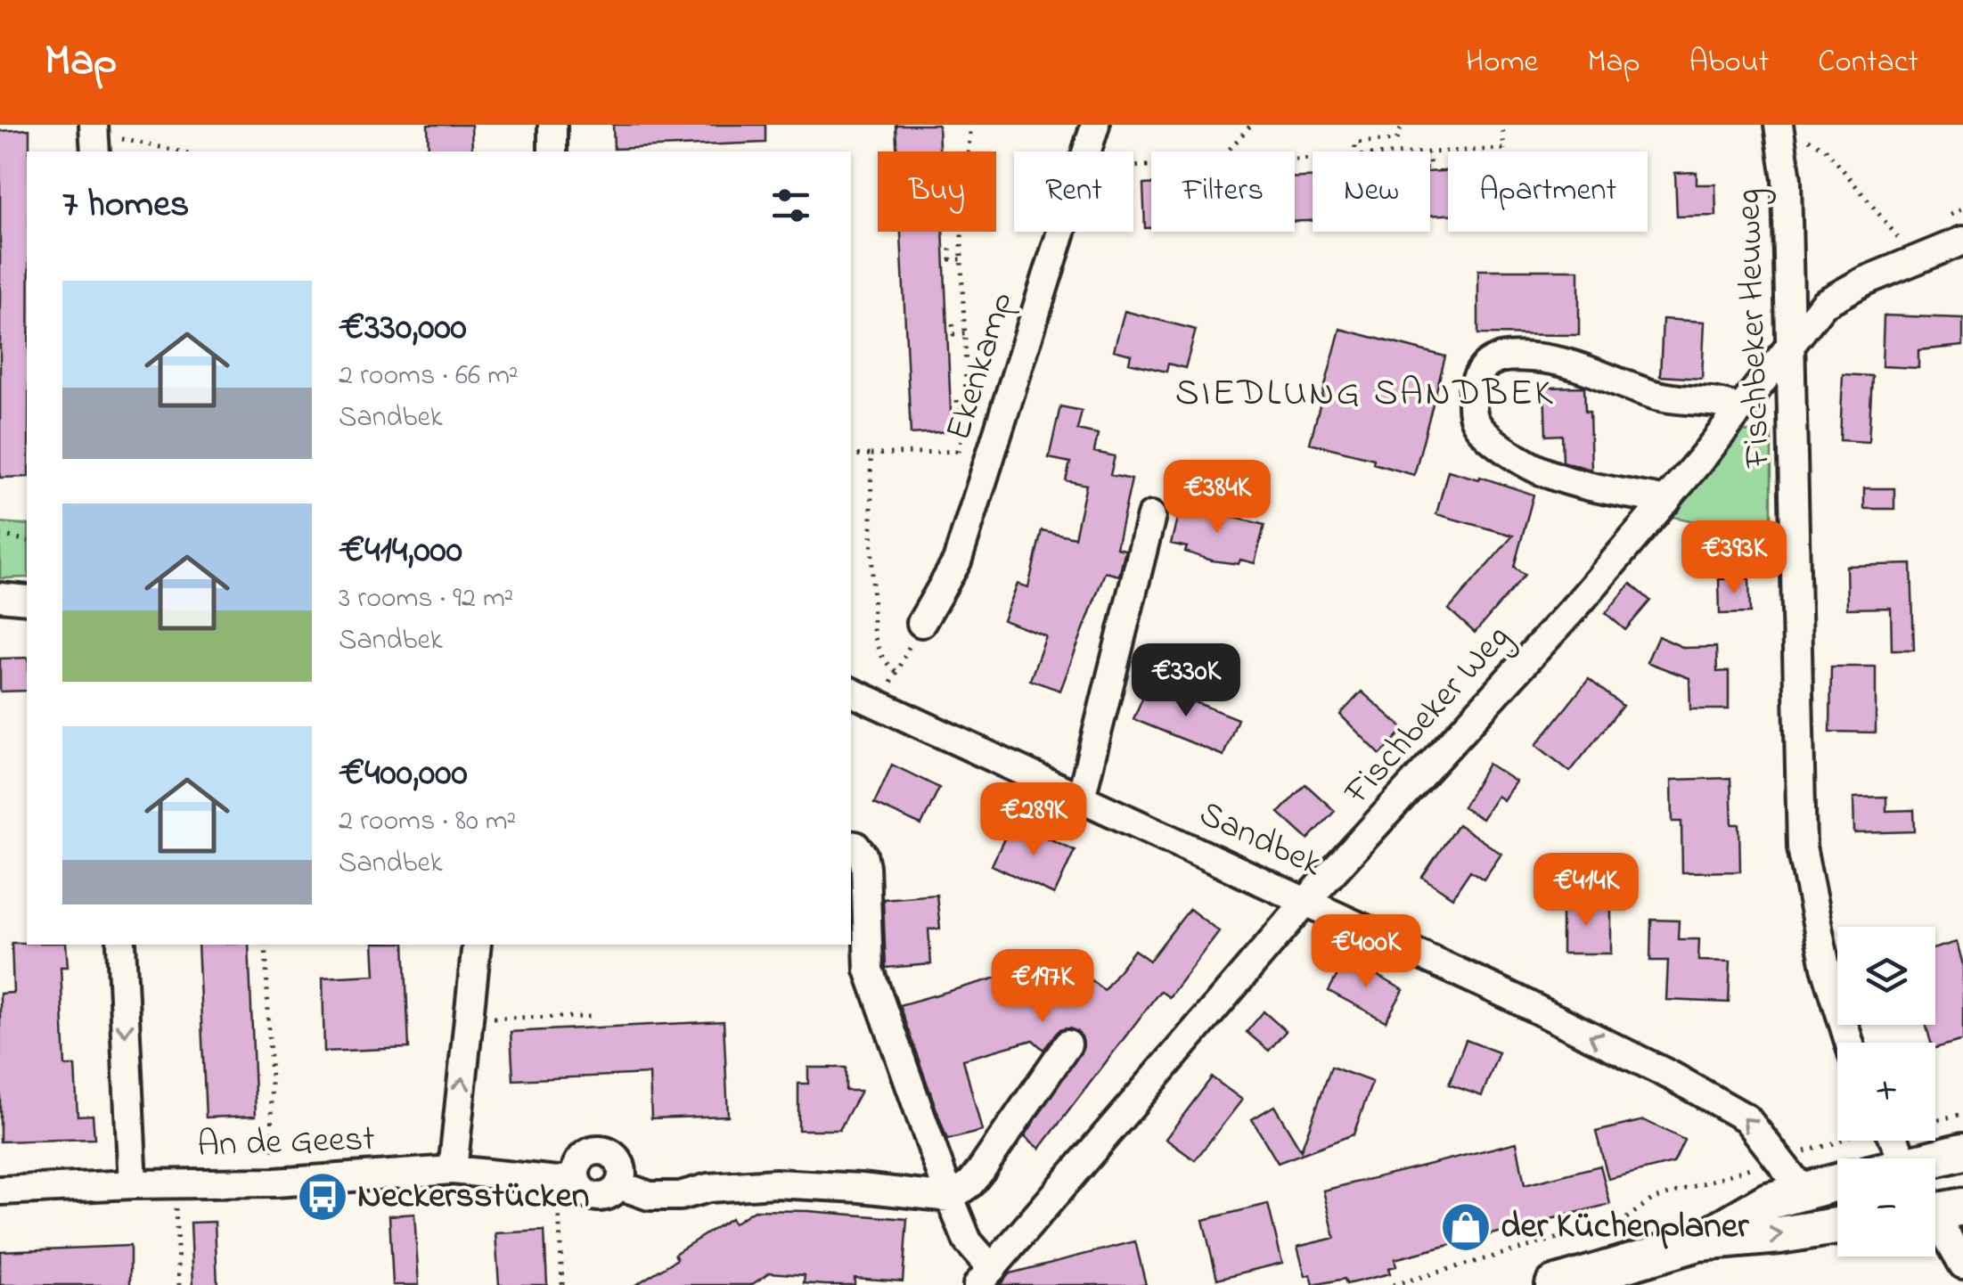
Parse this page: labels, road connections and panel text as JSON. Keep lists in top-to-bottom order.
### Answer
{
  "streets": {
    "street": [
      "Fischbeker Heuweg",
      "Ekenkamp",
      "Fischbeker Weg",
      "Sandbek",
      "An de Geest"
    ]
  },
  "crossings": [
    ["Fischbeker Heuweg", "Fischbeker Weg"],
    ["Fischbeker Weg", "Sandbek"]
  ],
  "one_way": ["Sandbek"],
  "districts": ["SIEDLUNG SANDBEK"],
  "places": {
    "bus stop": ["Neckersstücken"],
    "shop": ["der Küchenplaner"]
  },
  "page": {
    "header": "Map",
    "nav": [
      "Home",
      "Map",
      "About",
      "Contact"
    ],
    "chip": [
      "Buy",
      "Rent",
      "Filters",
      "New",
      "Apartment"
    ],
    "heading": "7 homes",
    "list": [
      {
        "name": "€330,000",
        "note": "2 rooms · 66 m² · Sandbek"
      },
      {
        "name": "€414,000",
        "note": "3 rooms · 92 m² · Sandbek"
      },
      {
        "name": "€400,000",
        "note": "2 rooms · 80 m² · Sandbek"
      }
    ],
    "price": [
      "€384K",
      "€393K",
      "€330K",
      "€289K",
      "€414K",
      "€400K",
      "€197K"
    ],
    "map_buttons": ["+", "−"]
  }
}
